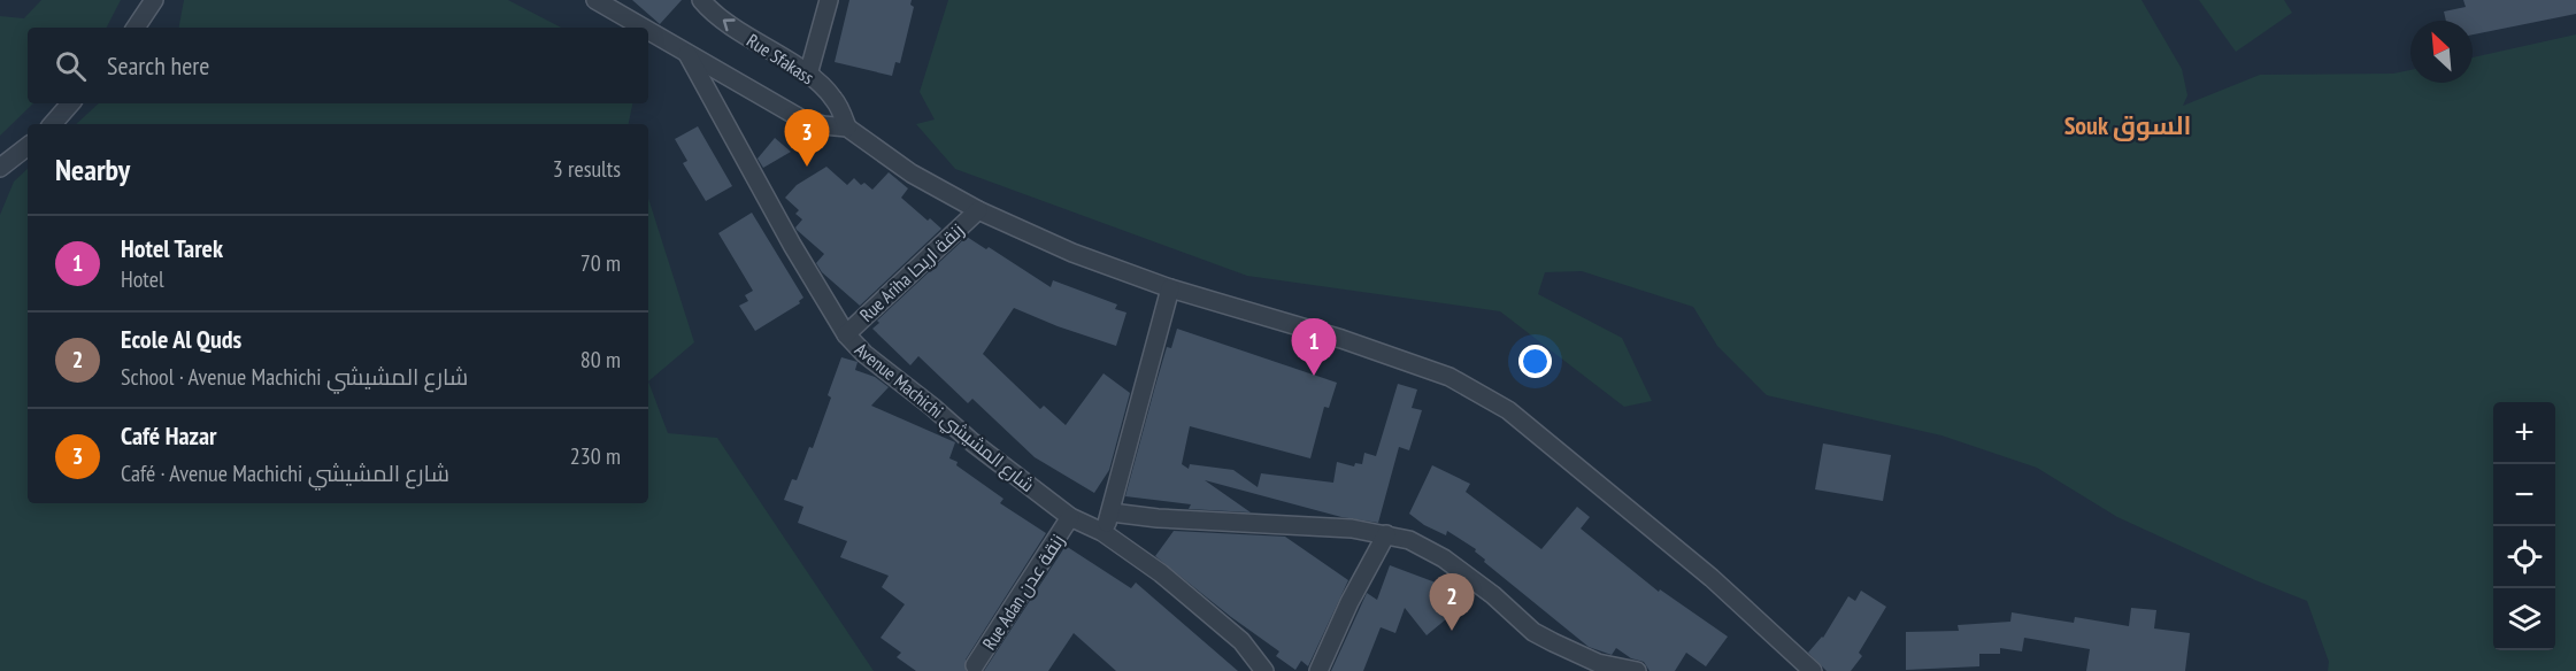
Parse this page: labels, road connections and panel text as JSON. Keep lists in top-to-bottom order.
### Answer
{
  "streets": {
    "street": [
      "Rue Sfakass",
      "Rue Ariha زنقة اريحا",
      "Avenue Machichi شارع المشيشي",
      "Rue Adan زنقة عدن"
    ]
  },
  "crossings": [
    ["Rue Ariha زنقة اريحا", "Avenue Machichi شارع المشيشي"],
    ["Avenue Machichi شارع المشيشي", "Rue Adan زنقة عدن"]
  ],
  "districts": ["Souk السوق"],
  "north": "top left",
  "page": {
    "search": "Search here",
    "pins": ["3", "1", "2"],
    "heading": ["Nearby", "3 results"],
    "list": [
      {
        "mark": "1",
        "name": "Hotel Tarek",
        "note": "Hotel",
        "value": "70 m"
      },
      {
        "mark": "2",
        "name": "Ecole Al Quds",
        "note": "School · Avenue Machichi شارع المشيشي",
        "value": "80 m"
      },
      {
        "mark": "3",
        "name": "Café Hazar",
        "note": "Café · Avenue Machichi شارع المشيشي",
        "value": "230 m"
      }
    ],
    "map_buttons": ["+", "−"]
  }
}
